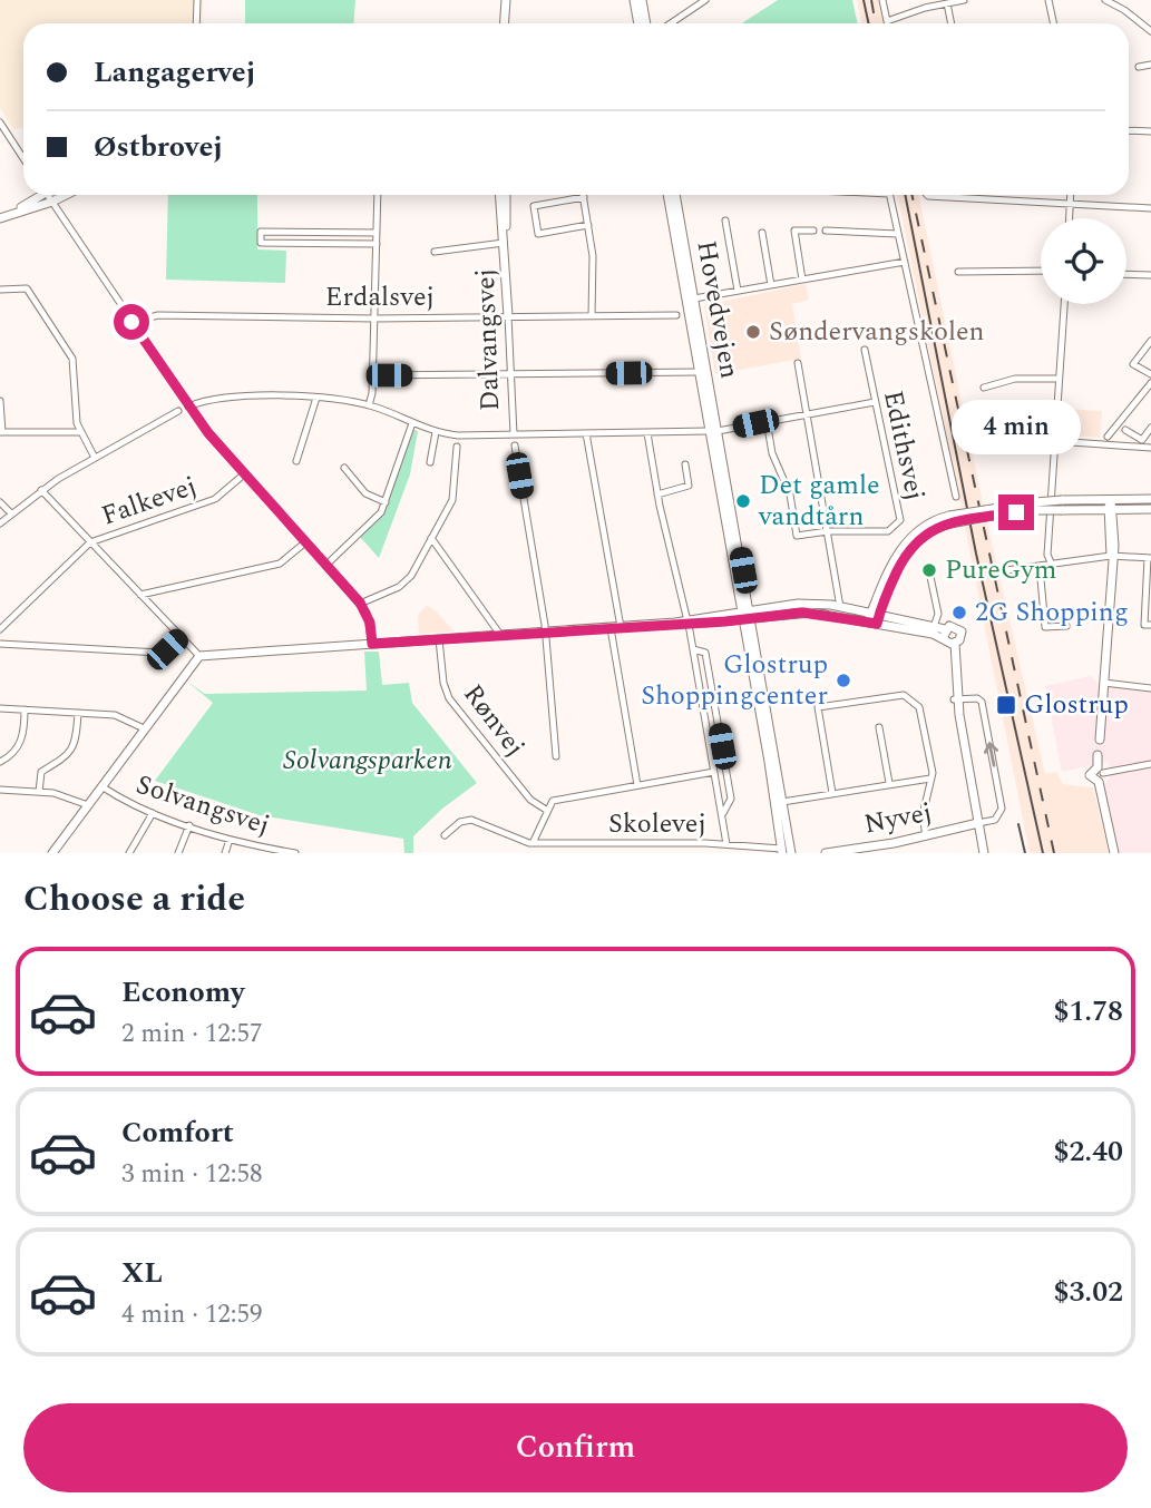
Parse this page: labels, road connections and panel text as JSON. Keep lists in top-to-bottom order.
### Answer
{
  "streets": {
    "street": [
      "Erdalsvej",
      "Hovedvejen",
      "Dalvangsvej",
      "Edithsvej",
      "Falkevej",
      "Rønvej",
      "Solvangsvej",
      "Nyvej",
      "Skolevej"
    ]
  },
  "crossings": [
    ["Erdalsvej", "Dalvangsvej"],
    ["Hovedvejen", "Skolevej"]
  ],
  "parks": ["Solvangsparken"],
  "places": {
    "other": [
      "Søndervangskolen",
      "Det gamle vandtårn",
      "PureGym",
      "2G Shopping",
      "Glostrup Shoppingcenter"
    ],
    "transit": ["Glostrup"]
  },
  "page": {
    "banner": ["Langagervej", "Østbrovej"],
    "bubble": "4 min",
    "heading": "Choose a ride",
    "list": [
      {
        "name": "Economy",
        "note": "2 min · 12:57",
        "value": "$1.78"
      },
      {
        "name": "Comfort",
        "note": "3 min · 12:58",
        "value": "$2.40"
      },
      {
        "name": "XL",
        "note": "4 min · 12:59",
        "value": "$3.02"
      }
    ],
    "buttons": "Confirm"
  }
}
